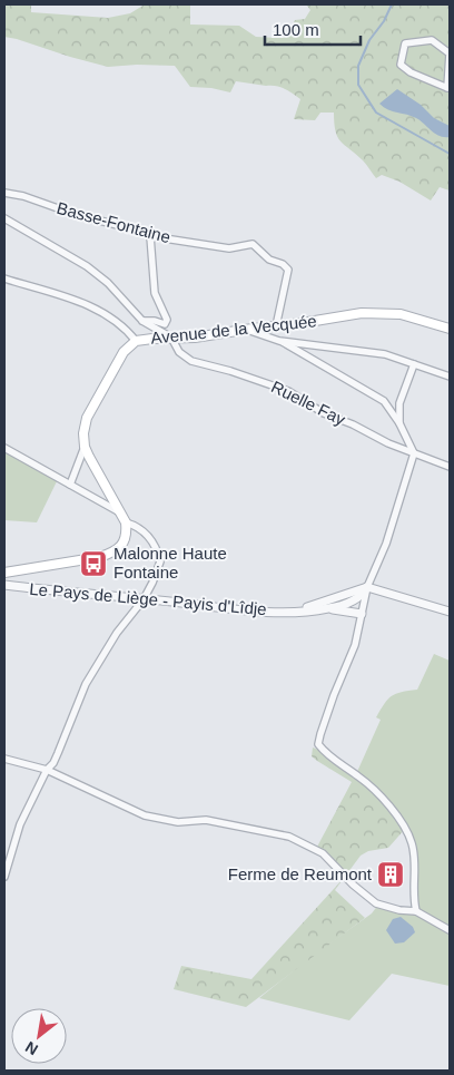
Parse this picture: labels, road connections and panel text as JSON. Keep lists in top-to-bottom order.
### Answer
{
  "streets": {
    "main road": ["Avenue de la Vecquée"],
    "street": ["Basse-Fontaine", "Ruelle Fay", "Le Pays de Liège - Payis d'Lîdje"]
  },
  "crossings": [
    ["Basse-Fontaine", "Avenue de la Vecquée"],
    ["Avenue de la Vecquée", "Ruelle Fay"]
  ],
  "places": {
    "bus stop": ["Malonne Haute Fontaine"],
    "building": ["Ferme de Reumont"]
  },
  "scale_bar": "100 m",
  "north": "bottom left"
}
